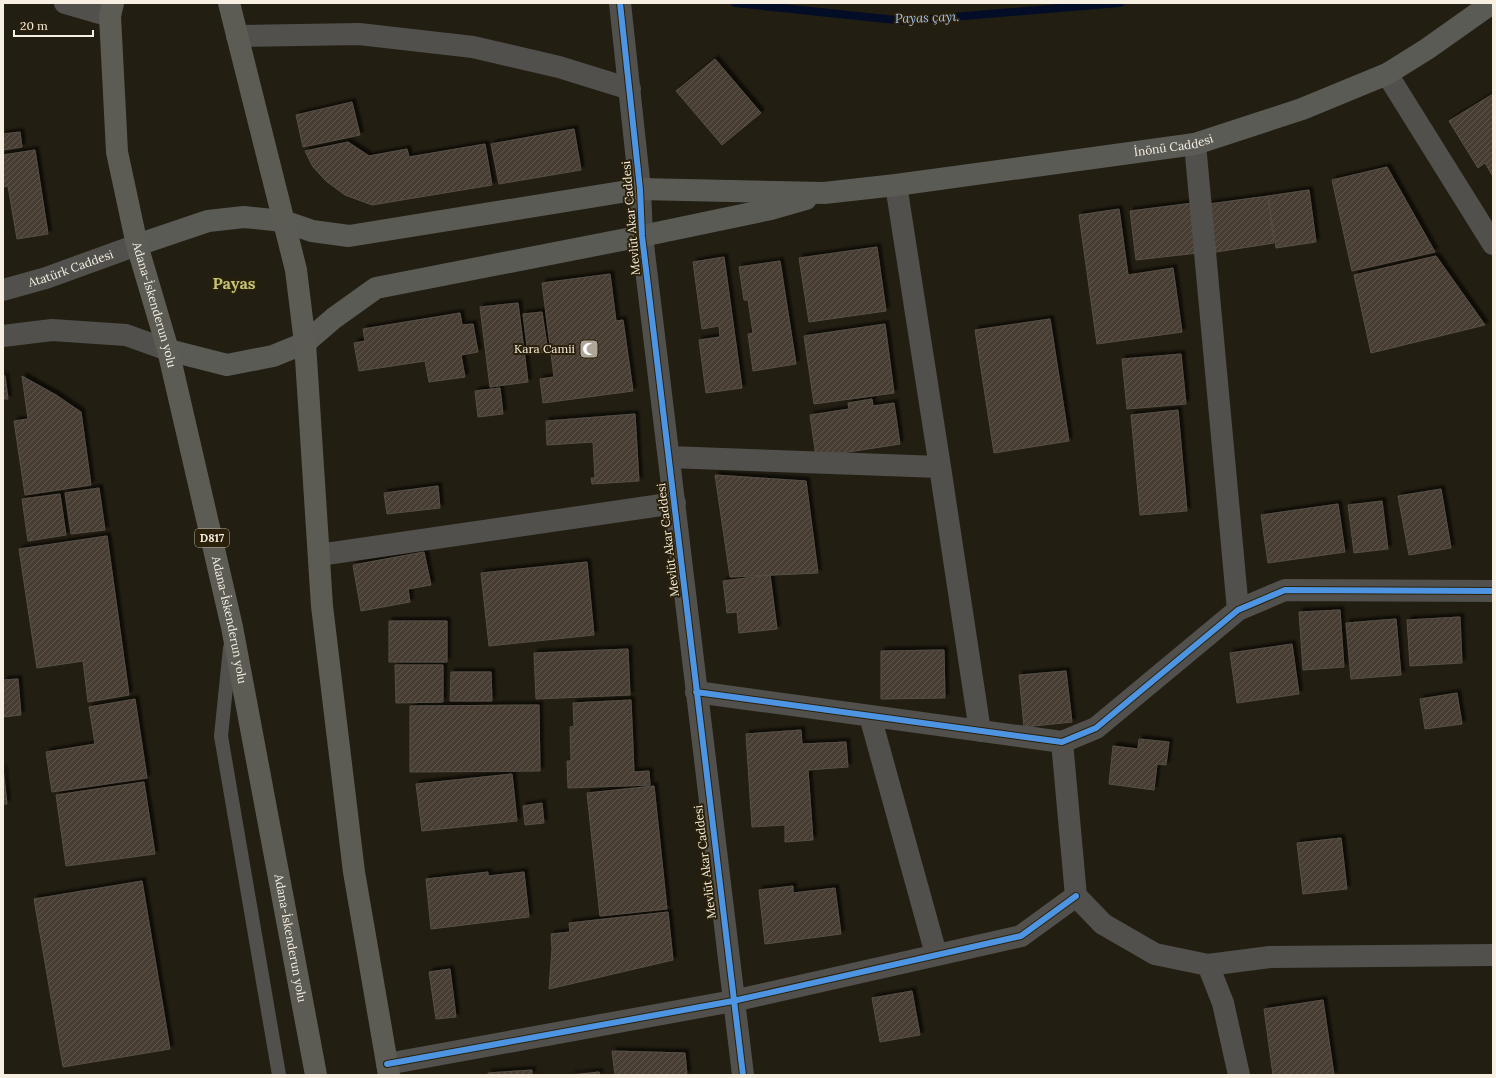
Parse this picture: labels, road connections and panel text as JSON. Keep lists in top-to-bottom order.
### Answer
{
  "streets": {
    "highway": ["Adana-İskenderun yolu", "D817"],
    "main road": ["İnönü Caddesi"],
    "street": ["Mevlüt Akar Caddesi", "Atatürk Caddesi"]
  },
  "crossings": [
    ["Atatürk Caddesi", "Adana-İskenderun yolu"]
  ],
  "districts": ["Payas"],
  "water": ["Payas çayı."],
  "places": {
    "mosque": ["Kara Camii"]
  },
  "scale_bar": "20 m"
}
